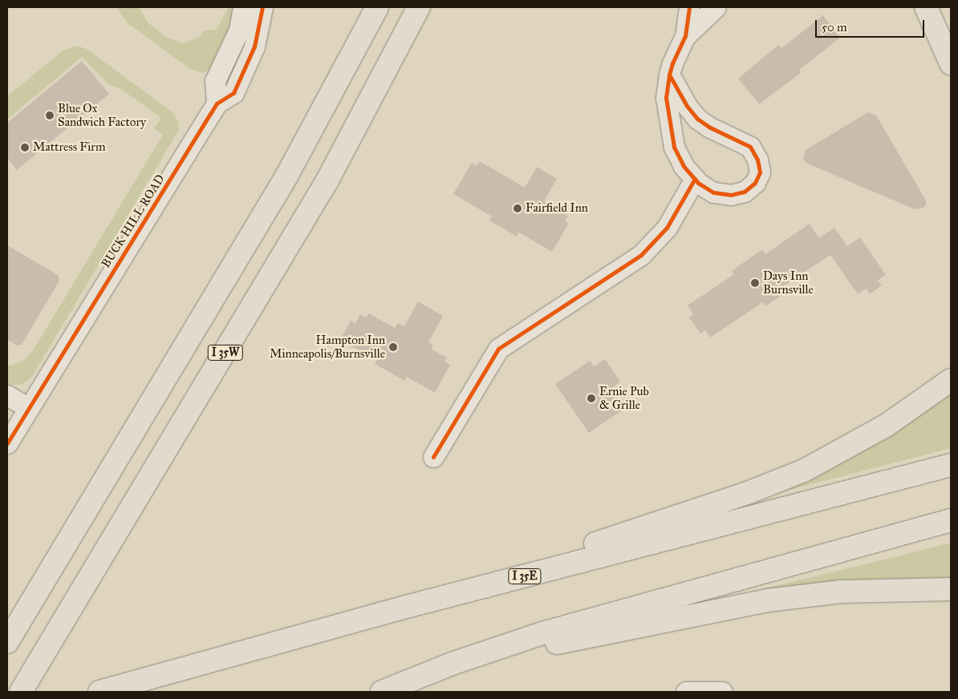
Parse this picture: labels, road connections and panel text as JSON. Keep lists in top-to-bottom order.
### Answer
{
  "streets": {
    "highway": ["I 35W", "I 35E"],
    "street": ["BUCK HILL ROAD"]
  },
  "places": [
    "Blue Ox Sandwich Factory",
    "Mattress Firm",
    "Fairfield Inn",
    "Days Inn Burnsville",
    "Hampton Inn Minneapolis/Burnsville",
    "Ernie Pub & Grille"
  ],
  "scale_bar": "50 m"
}
